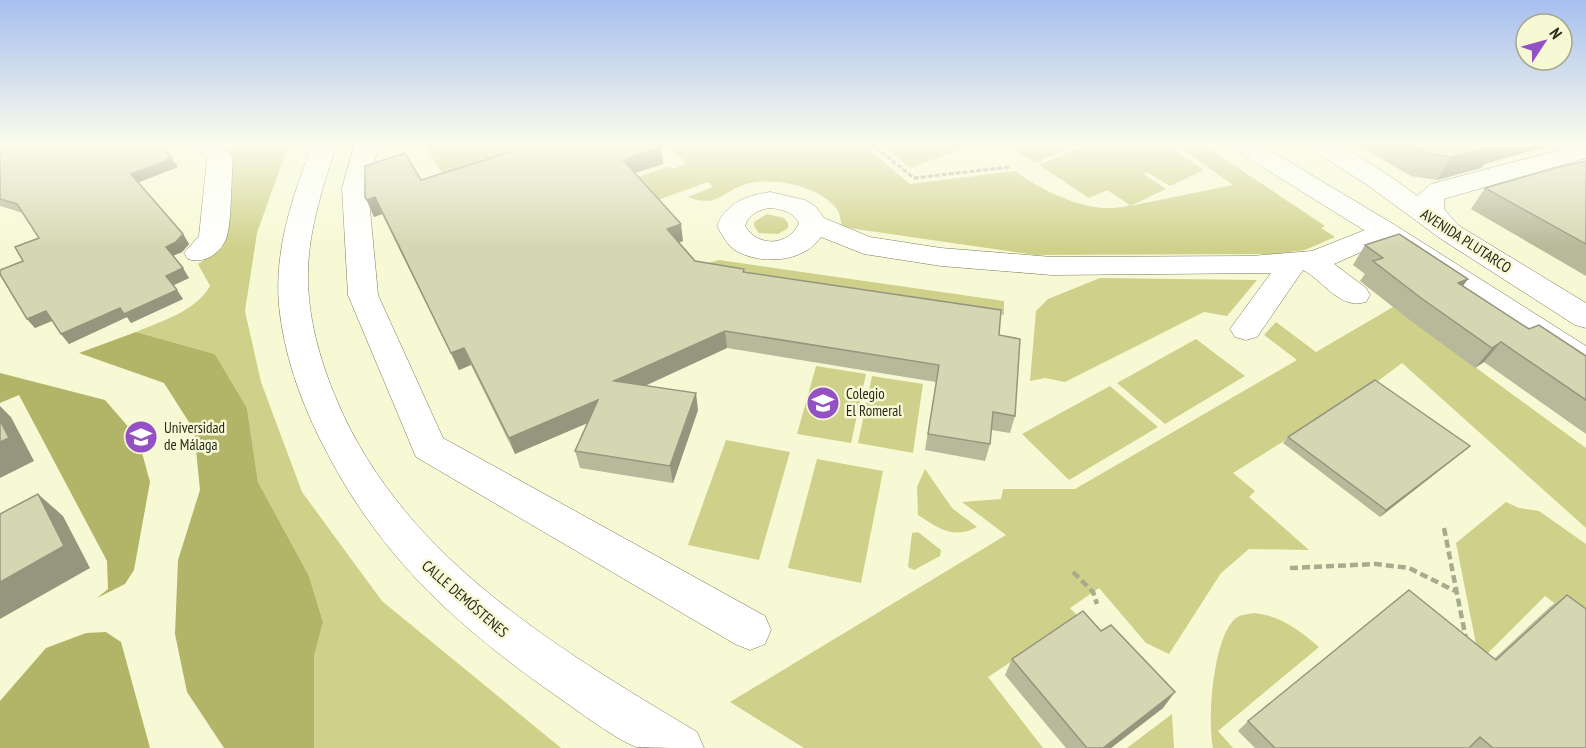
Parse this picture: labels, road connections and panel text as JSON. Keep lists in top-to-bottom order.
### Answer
{
  "streets": {
    "street": ["AVENIDA PLUTARCO", "CALLE DEMÓSTENES"]
  },
  "places": {
    "school or university": ["Colegio El Romeral", "Universidad de Málaga"]
  },
  "north": "top right"
}
